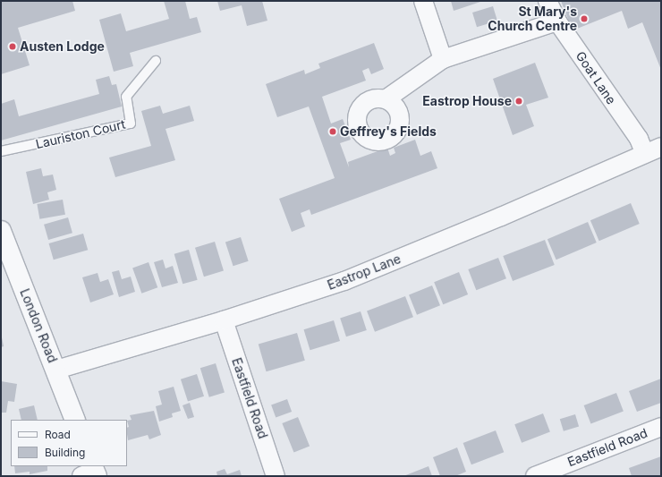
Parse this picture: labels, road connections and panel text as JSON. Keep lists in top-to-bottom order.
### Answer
{
  "streets": {
    "street": [
      "Goat Lane",
      "Eastrop Lane",
      "London Road",
      "Eastfield Road"
    ],
    "lane": ["Lauriston Court"]
  },
  "crossings": [
    ["Goat Lane", "Eastrop Lane"],
    ["Eastrop Lane", "London Road"],
    ["Eastrop Lane", "Eastfield Road"]
  ],
  "places": [
    "St Mary's Church Centre",
    "Austen Lodge",
    "Eastrop House",
    "Geffrey's Fields"
  ],
  "legend": ["Road", "Building"]
}
